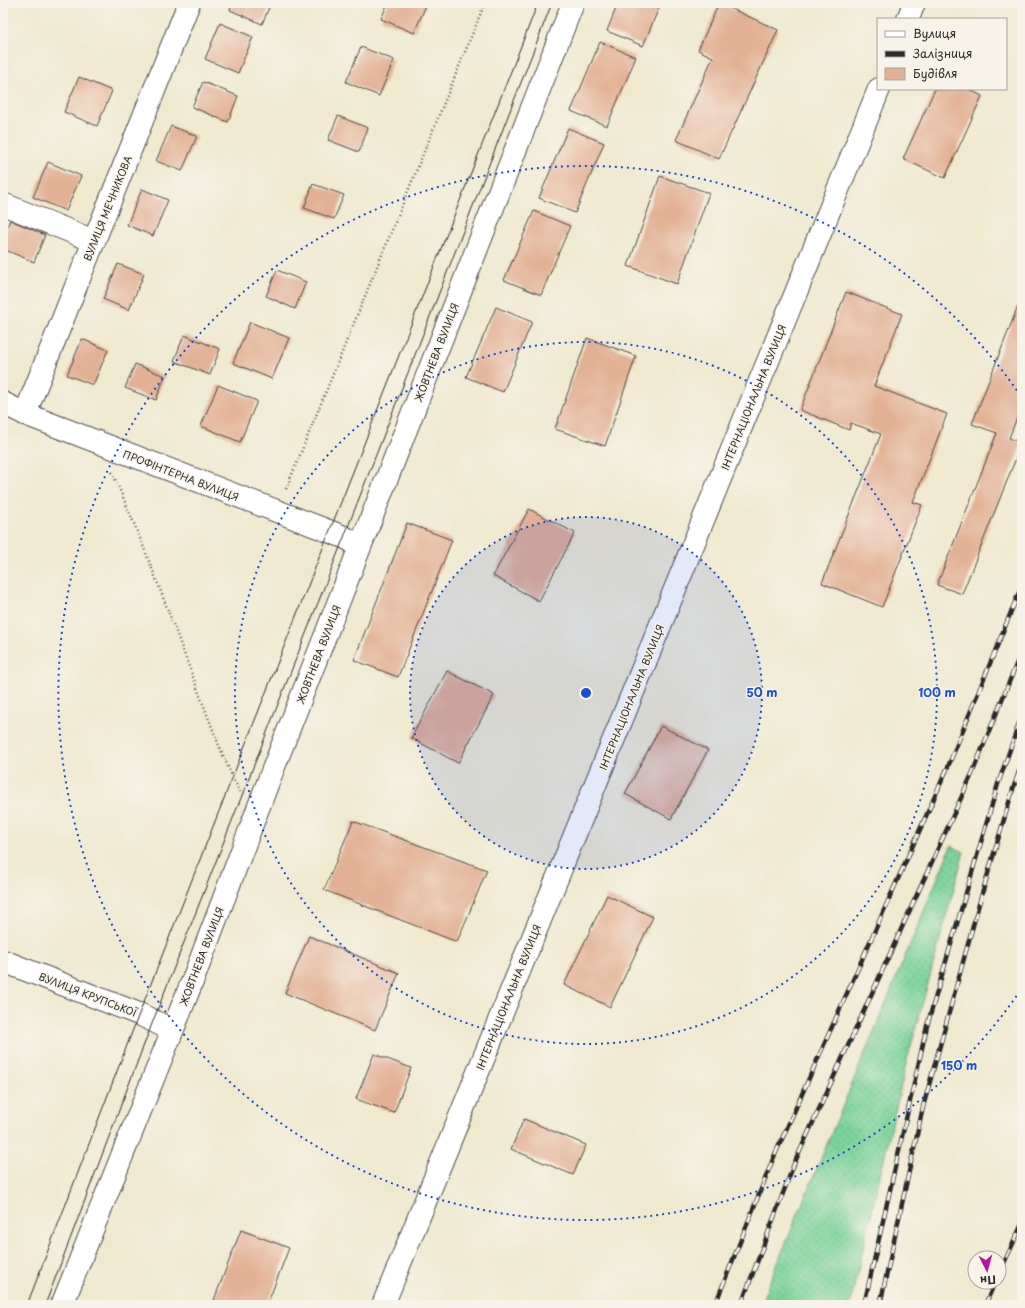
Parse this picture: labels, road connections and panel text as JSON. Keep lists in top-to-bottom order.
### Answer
{
  "streets": {
    "street": [
      "ВУЛИЦЯ МЕЧНИКОВА",
      "ЖОВТНЕВА ВУЛИЦЯ",
      "ІНТЕРНАЦІОНАЛЬНА ВУЛИЦЯ",
      "ПРОФІНТЕРНА ВУЛИЦЯ",
      "ВУЛИЦЯ КРУПСЬКОЇ"
    ]
  },
  "crossings": [
    ["ВУЛИЦЯ МЕЧНИКОВА", "ПРОФІНТЕРНА ВУЛИЦЯ"],
    ["ЖОВТНЕВА ВУЛИЦЯ", "ПРОФІНТЕРНА ВУЛИЦЯ"],
    ["ЖОВТНЕВА ВУЛИЦЯ", "ВУЛИЦЯ КРУПСЬКОЇ"]
  ],
  "legend": ["Вулиця", "Залізниця", "Будівля"],
  "north": "bottom",
  "rings": ["50 m", "100 m", "150 m"]
}
